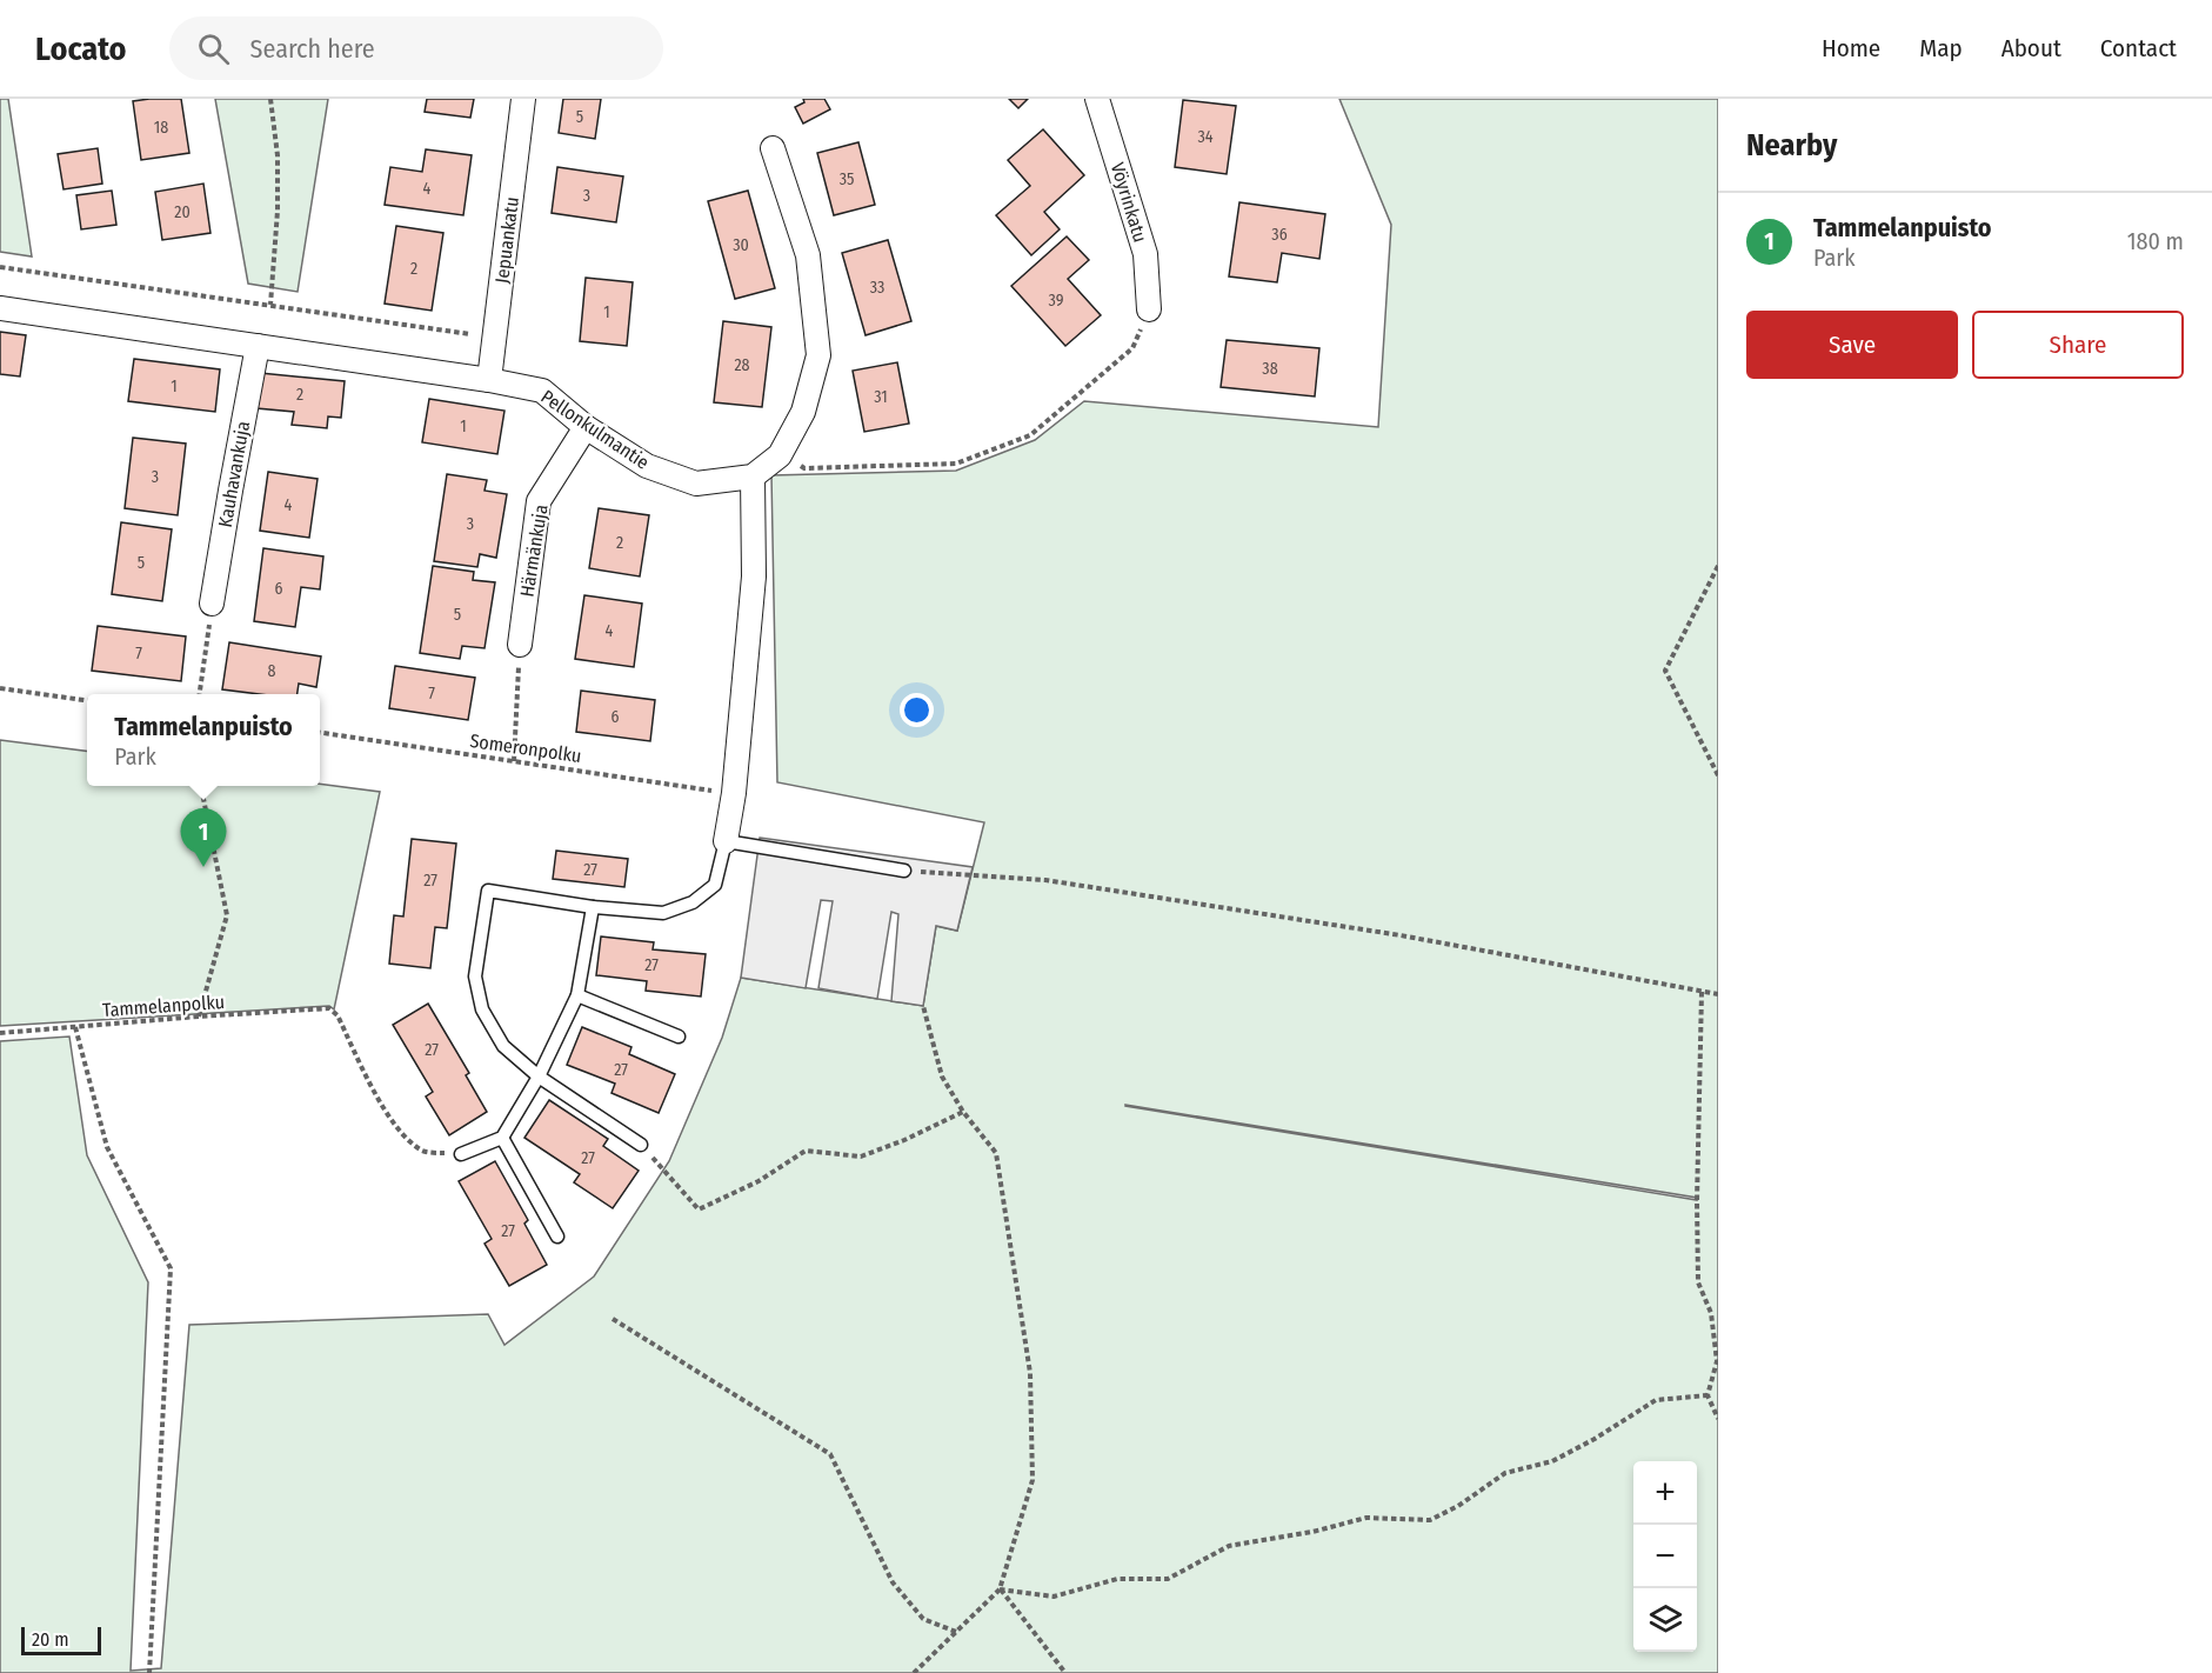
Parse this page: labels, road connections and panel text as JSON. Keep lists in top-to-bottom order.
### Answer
{
  "streets": {
    "street": [
      "Vöyrinkatu",
      "Jepuankatu",
      "Pellonkulmantie",
      "Kauhavankuja",
      "Härmänkuja"
    ],
    "path": ["Someronpolku", "Tammelanpolku"]
  },
  "crossings": [
    ["Jepuankatu", "Pellonkulmantie"],
    ["Pellonkulmantie", "Kauhavankuja"],
    ["Pellonkulmantie", "Härmänkuja"]
  ],
  "house_numbers": [
    "5",
    "18",
    "34",
    "35",
    "4",
    "3",
    "20",
    "36",
    "30",
    "2",
    "33",
    "39",
    "1",
    "28",
    "38",
    "1",
    "2",
    "31",
    "1",
    "3",
    "4",
    "3",
    "2",
    "5",
    "6",
    "5",
    "4",
    "7",
    "8",
    "7",
    "6",
    "27",
    "27",
    "27",
    "27",
    "27",
    "27",
    "27"
  ],
  "scale_bar": "20 m",
  "page": {
    "header": "Locato",
    "search": "Search here",
    "nav": [
      "Home",
      "Map",
      "About",
      "Contact"
    ],
    "heading": "Nearby",
    "list": [
      {
        "mark": "1",
        "name": "Tammelanpuisto",
        "note": "Park",
        "value": "180 m"
      }
    ],
    "buttons": ["Save", "Share"],
    "popup": ["Tammelanpuisto", "Park"],
    "pins": "1",
    "map_buttons": ["+", "−"],
    "scale": "20 m"
  }
}
